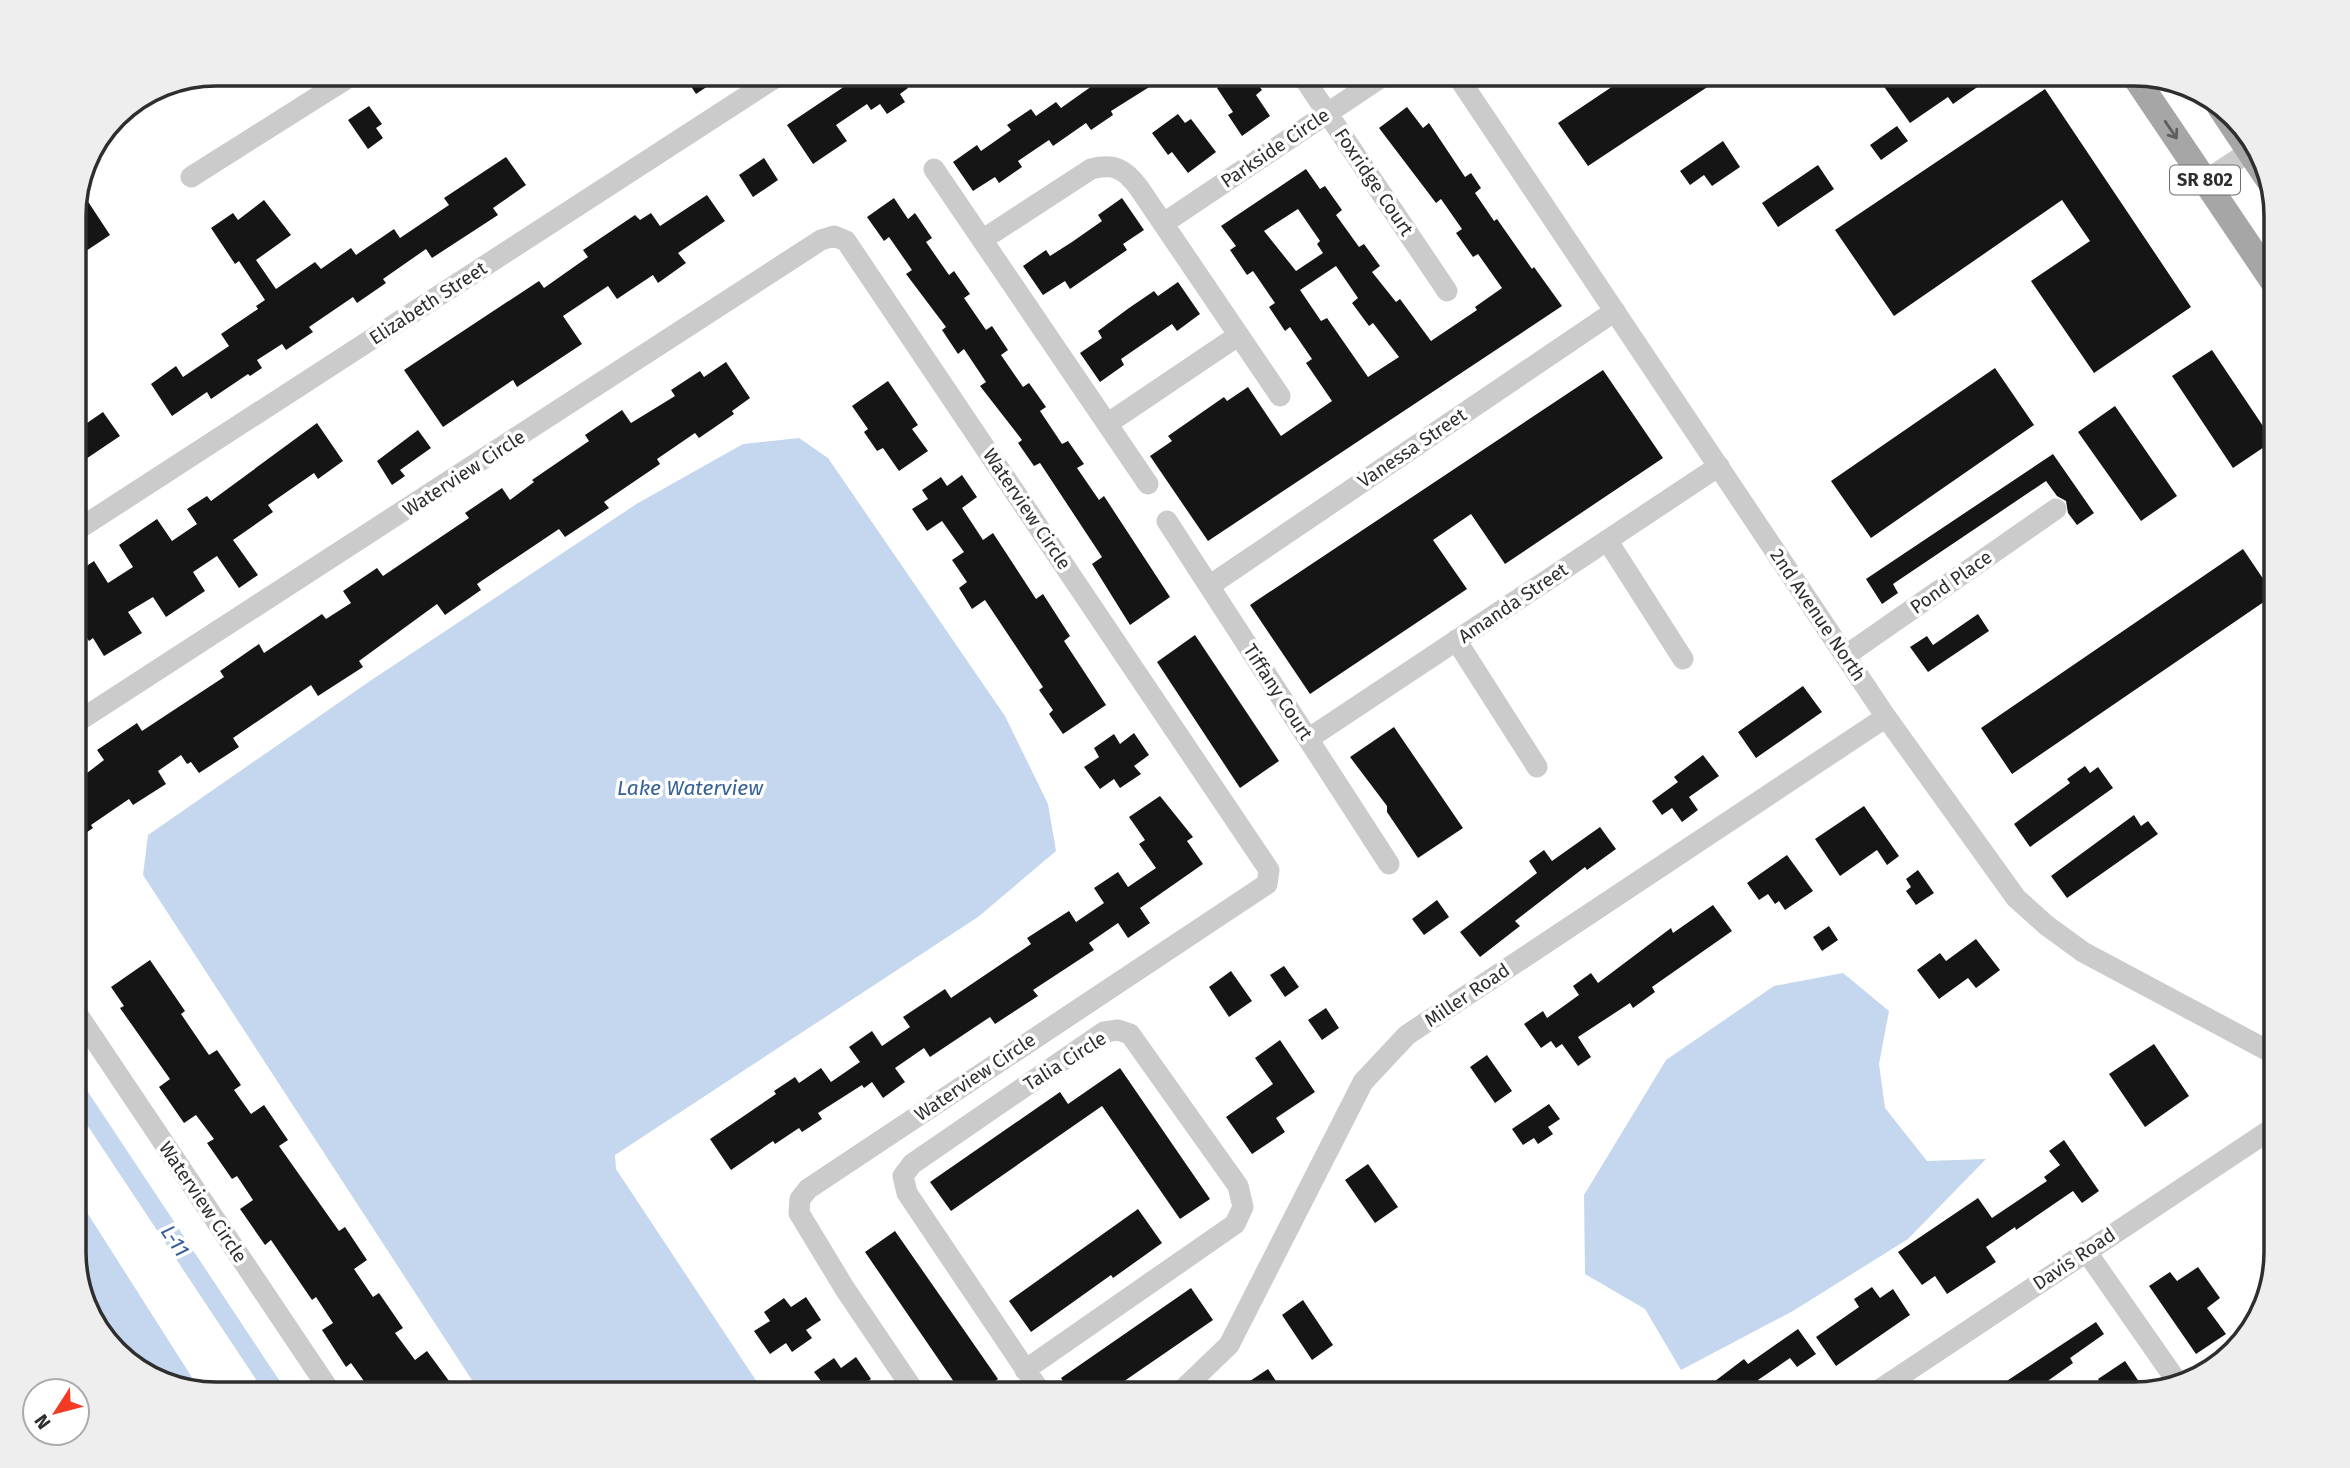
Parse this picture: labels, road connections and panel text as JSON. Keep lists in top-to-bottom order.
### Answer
{
  "streets": {
    "main road": ["SR 802"],
    "street": [
      "Parkside Circle",
      "Foxridge Court",
      "Elizabeth Street",
      "Vanessa Street",
      "Waterview Circle",
      "Pond Place",
      "Amanda Street",
      "2nd Avenue North",
      "Tiffany Court",
      "Miller Road",
      "Talia Circle",
      "Davis Road"
    ]
  },
  "crossings": [
    ["Parkside Circle", "Foxridge Court"],
    ["Vanessa Street", "2nd Avenue North"],
    ["Vanessa Street", "Tiffany Court"],
    ["Pond Place", "2nd Avenue North"],
    ["Amanda Street", "2nd Avenue North"],
    ["Amanda Street", "Tiffany Court"],
    ["2nd Avenue North", "Miller Road"]
  ],
  "water": ["Lake Waterview", "L-11"],
  "north": "bottom left"
}
